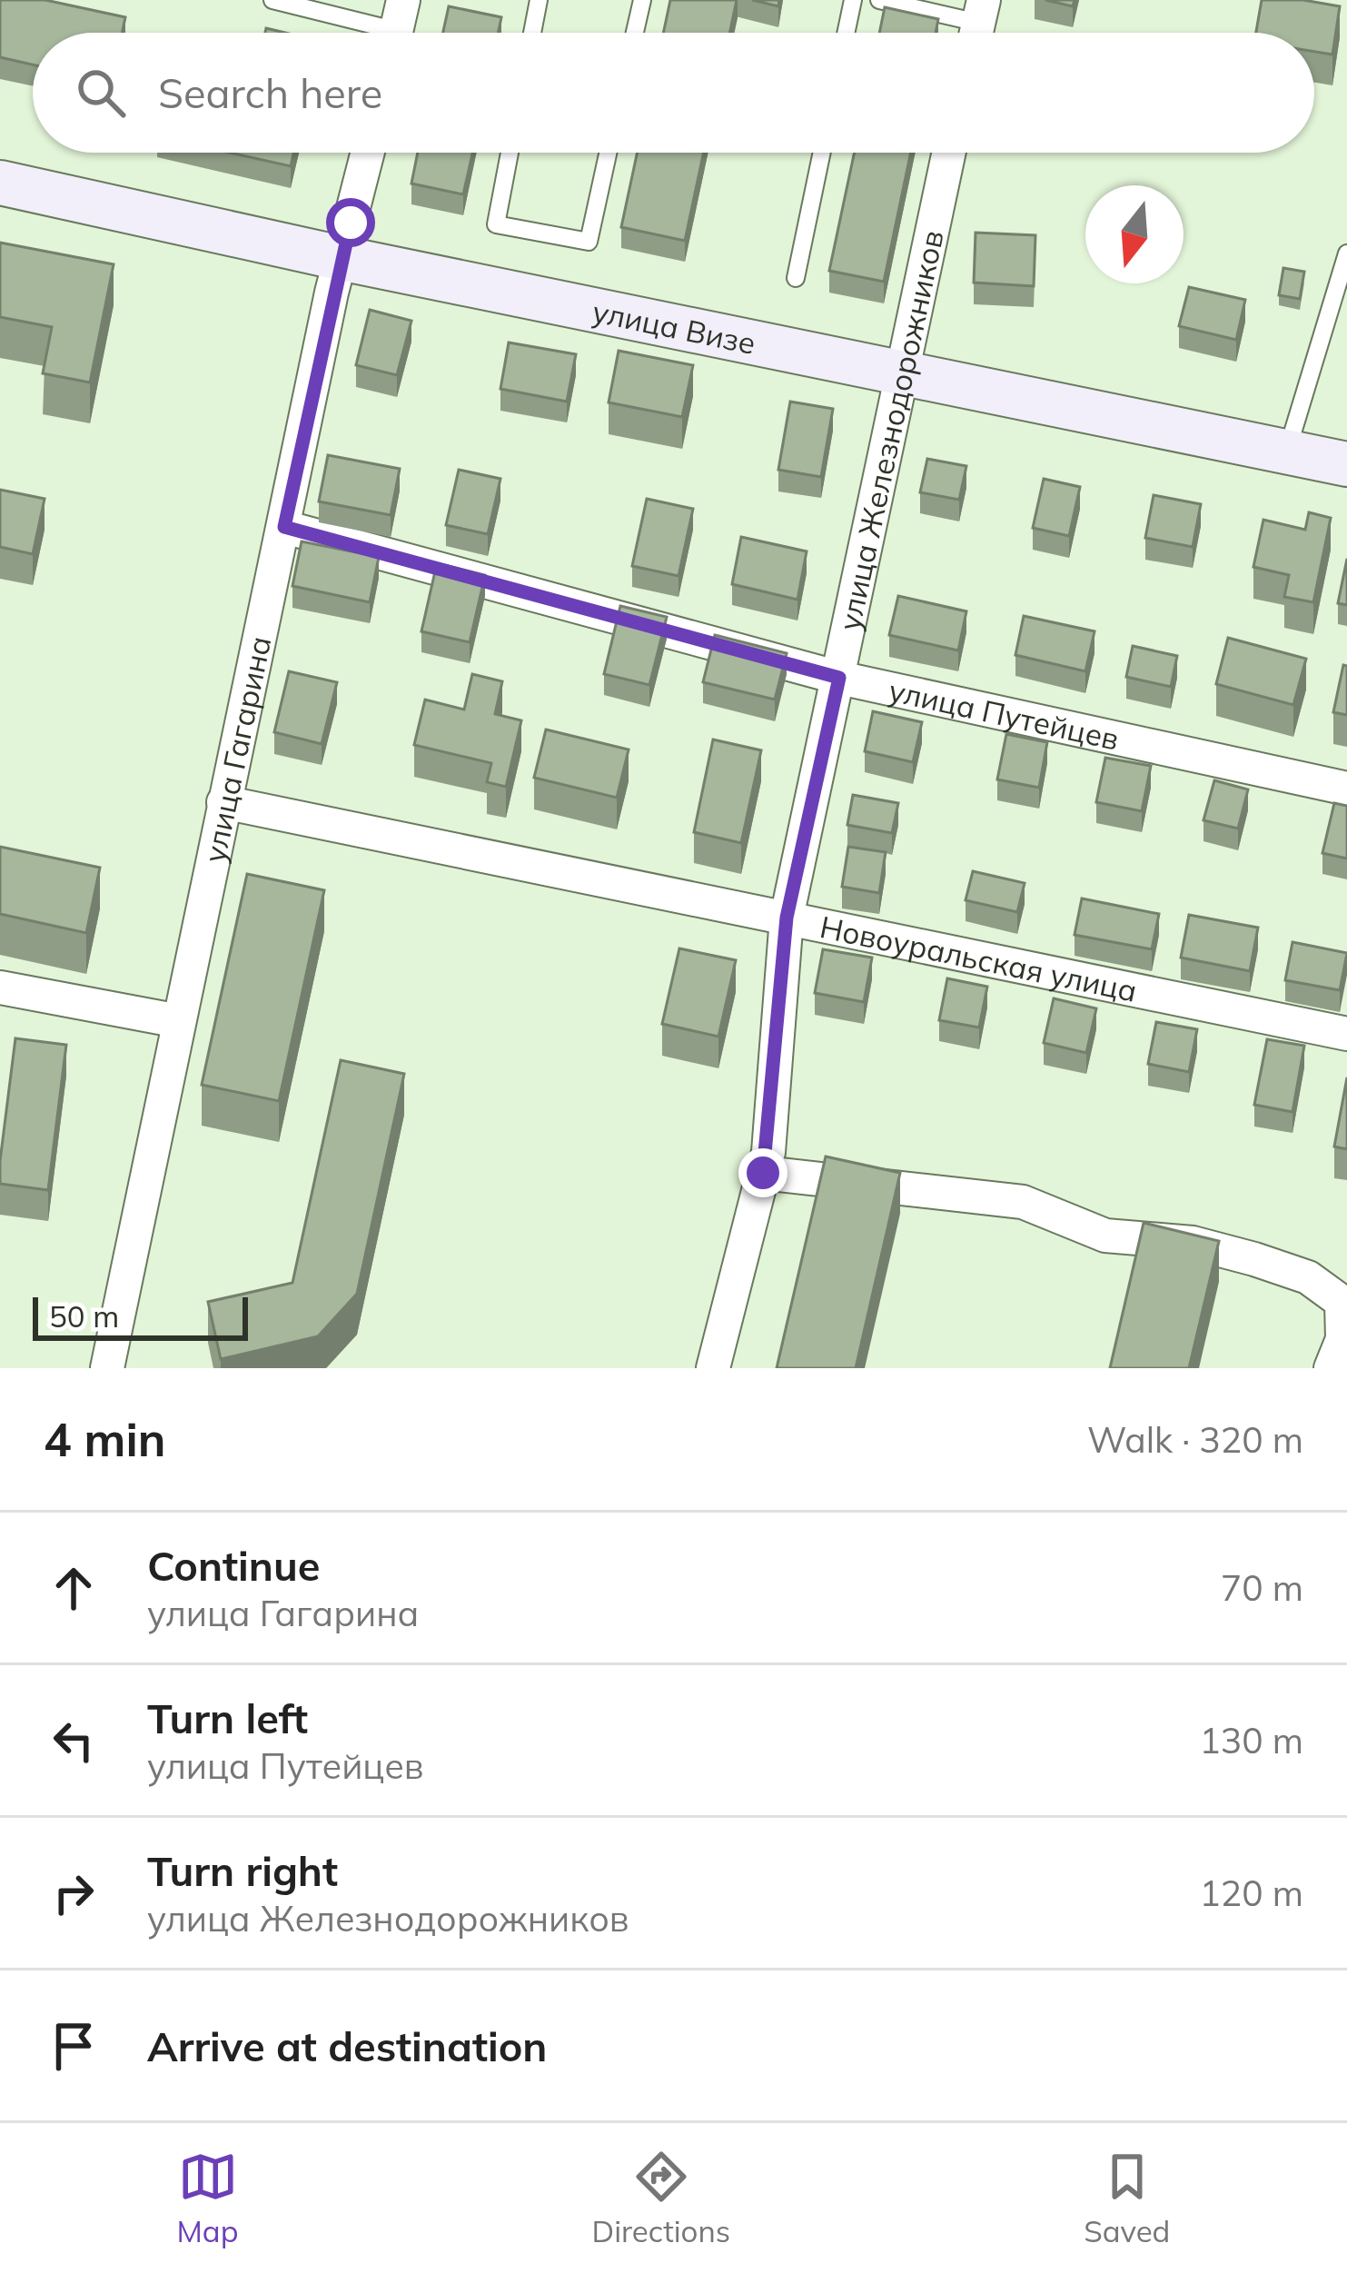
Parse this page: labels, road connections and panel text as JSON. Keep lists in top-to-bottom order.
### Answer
{
  "streets": {
    "street": [
      "улица Визе",
      "улица Железнодорожников",
      "улица Путейцев",
      "улица Гагарина",
      "Новоуральская улица"
    ]
  },
  "crossings": [
    ["улица Визе", "улица Железнодорожников"],
    ["улица Визе", "улица Гагарина"],
    ["улица Железнодорожников", "улица Путейцев"],
    ["улица Железнодорожников", "Новоуральская улица"],
    ["улица Путейцев", "улица Гагарина"],
    ["улица Гагарина", "Новоуральская улица"]
  ],
  "scale_bar": "50 m",
  "north": "bottom",
  "page": {
    "search": "Search here",
    "scale": "50 m",
    "heading": ["4 min", "Walk · 320 m"],
    "list": [
      ["Continue", "улица Гагарина", "70 m"],
      ["Turn left", "улица Путейцев", "130 m"],
      ["Turn right", "улица Железнодорожников", "120 m"],
      "Arrive at destination"
    ],
    "nav": ["Map", "Directions", "Saved"]
  }
}
